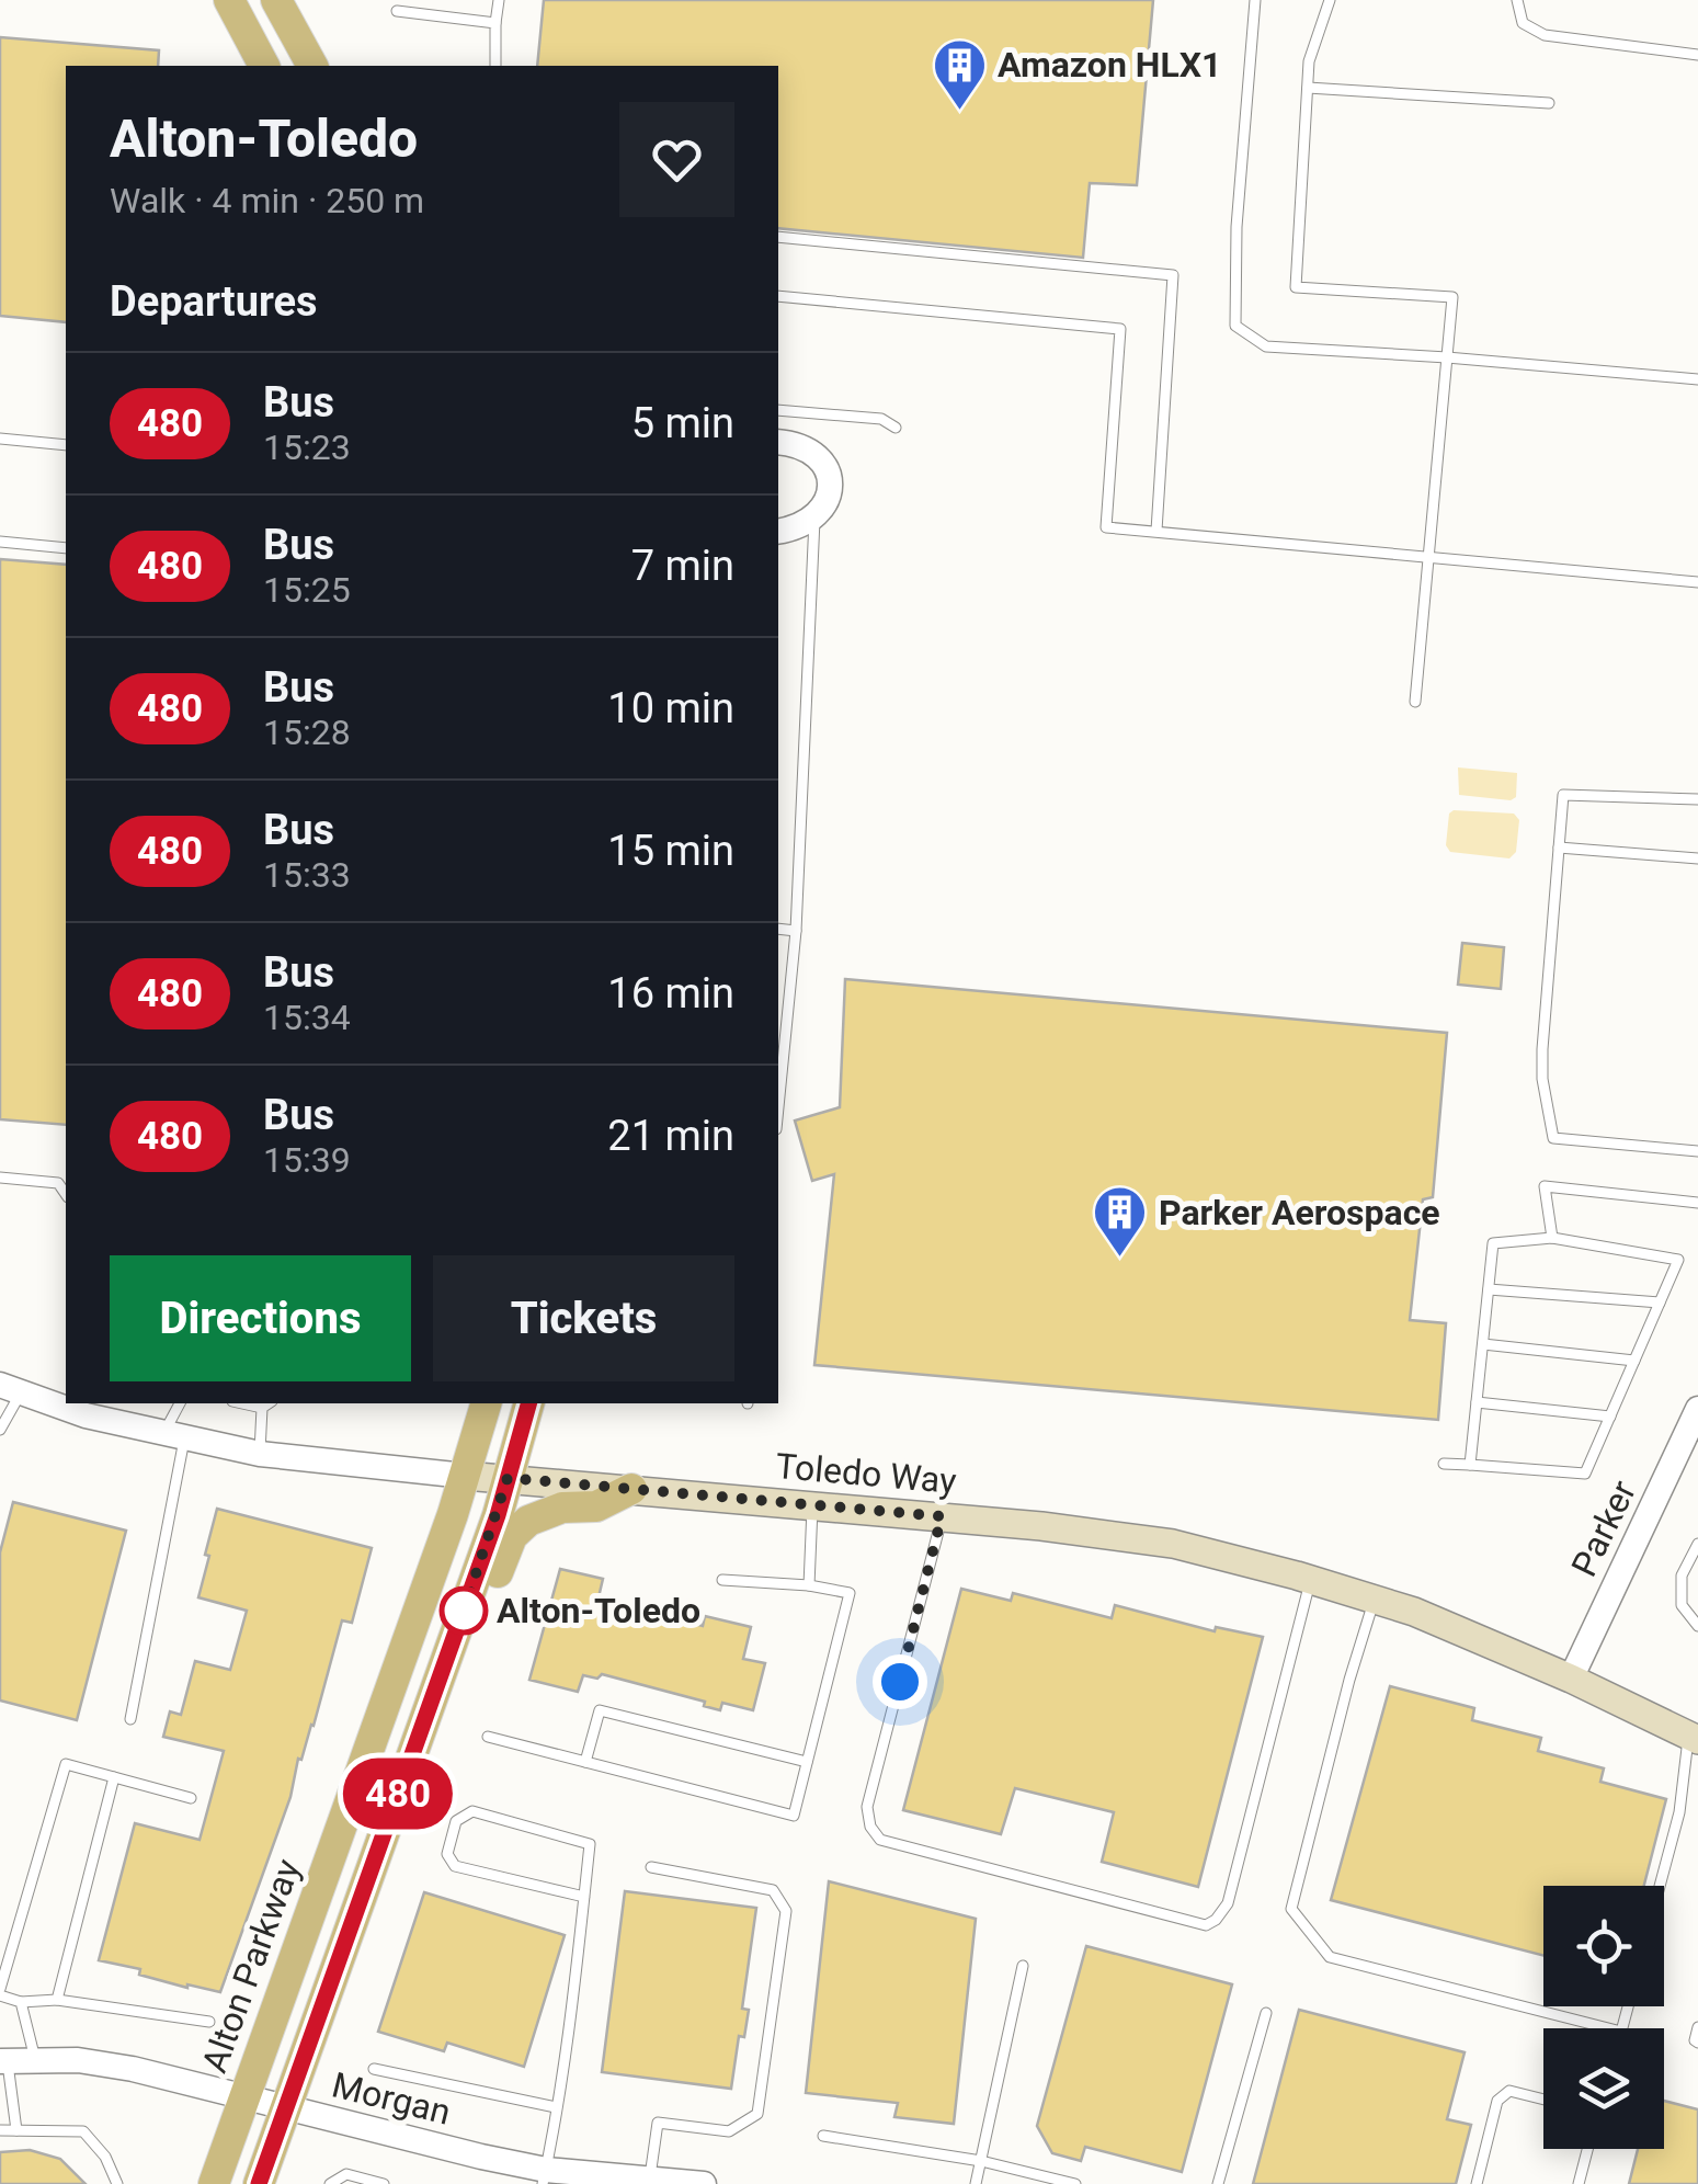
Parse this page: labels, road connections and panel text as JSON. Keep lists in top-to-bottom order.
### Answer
{
  "streets": {
    "main road": ["Toledo Way", "Alton Parkway"],
    "street": ["Parker", "Morgan"]
  },
  "crossings": [
    ["Toledo Way", "Parker"],
    ["Toledo Way", "Alton Parkway"],
    ["Alton Parkway", "Morgan"]
  ],
  "places": {
    "building": ["Amazon HLX1", "Parker Aerospace"],
    "other": ["Alton-Toledo"]
  },
  "lines": ["bus line 480"],
  "page": {
    "on_map": "480",
    "heading": [
      ["Alton-Toledo", "Walk · 4 min · 250 m"],
      "Departures"
    ],
    "list": [
      {
        "mark": "480",
        "name": "Bus",
        "note": "15:23",
        "value": "5 min"
      },
      {
        "mark": "480",
        "name": "Bus",
        "note": "15:25",
        "value": "7 min"
      },
      {
        "mark": "480",
        "name": "Bus",
        "note": "15:28",
        "value": "10 min"
      },
      {
        "mark": "480",
        "name": "Bus",
        "note": "15:33",
        "value": "15 min"
      },
      {
        "mark": "480",
        "name": "Bus",
        "note": "15:34",
        "value": "16 min"
      },
      {
        "mark": "480",
        "name": "Bus",
        "note": "15:39",
        "value": "21 min"
      }
    ],
    "buttons": ["Directions", "Tickets"]
  }
}
